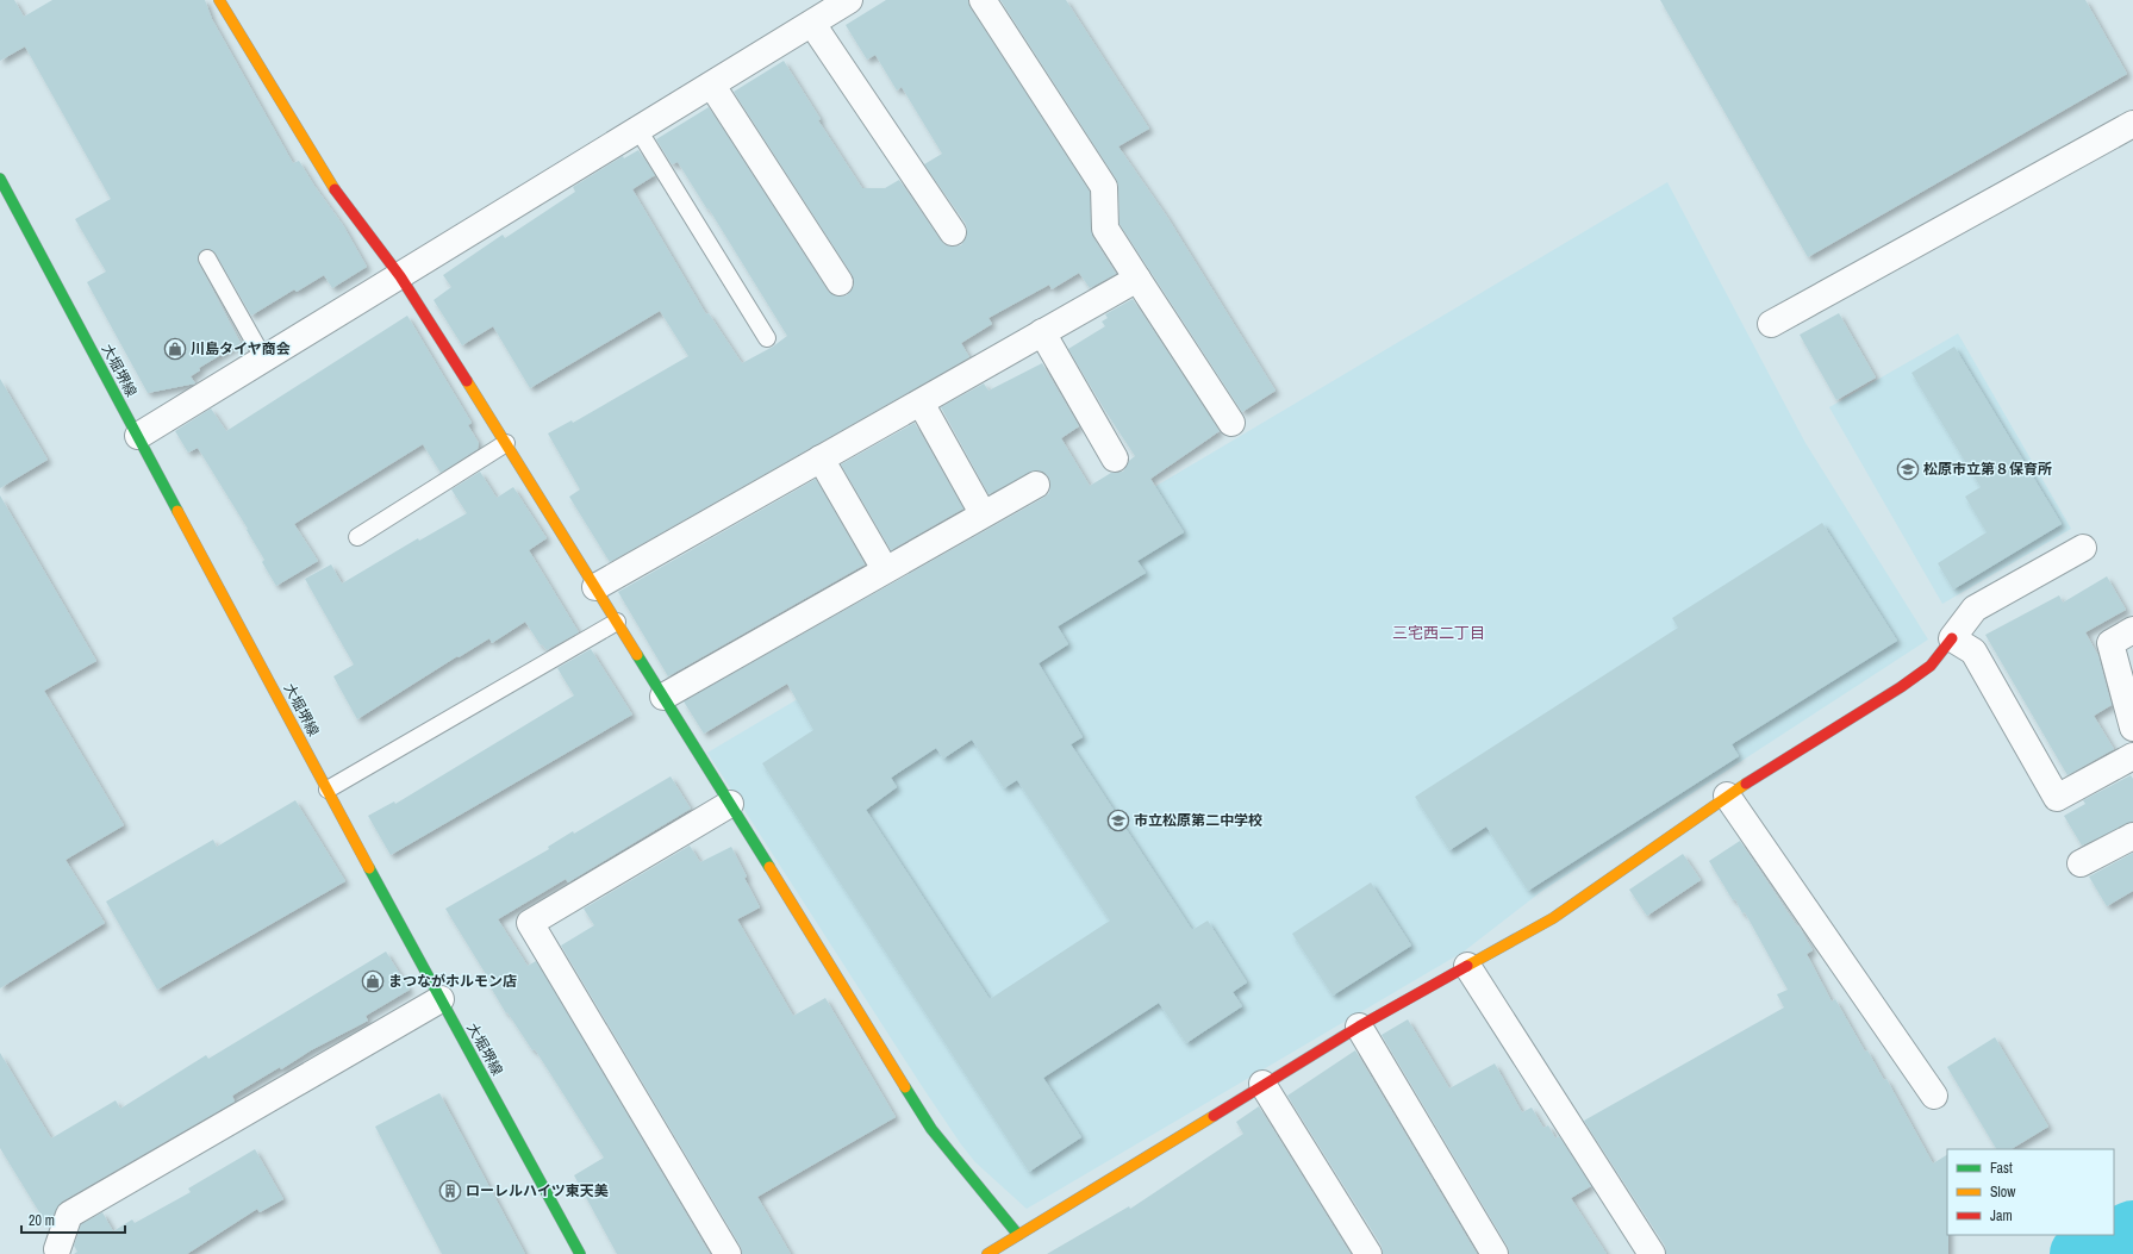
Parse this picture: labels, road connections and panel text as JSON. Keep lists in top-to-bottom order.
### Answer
{
  "streets": {
    "street": ["大堀堺線"]
  },
  "districts": ["三宅西二丁目"],
  "places": {
    "shop": ["川島タイヤ商会", "まつながホルモン店"],
    "school or university": ["松原市立第８保育所", "市立松原第二中学校"],
    "building": ["ローレルハイツ東天美"]
  },
  "legend": ["Fast", "Slow", "Jam"],
  "scale_bar": "20 m"
}
